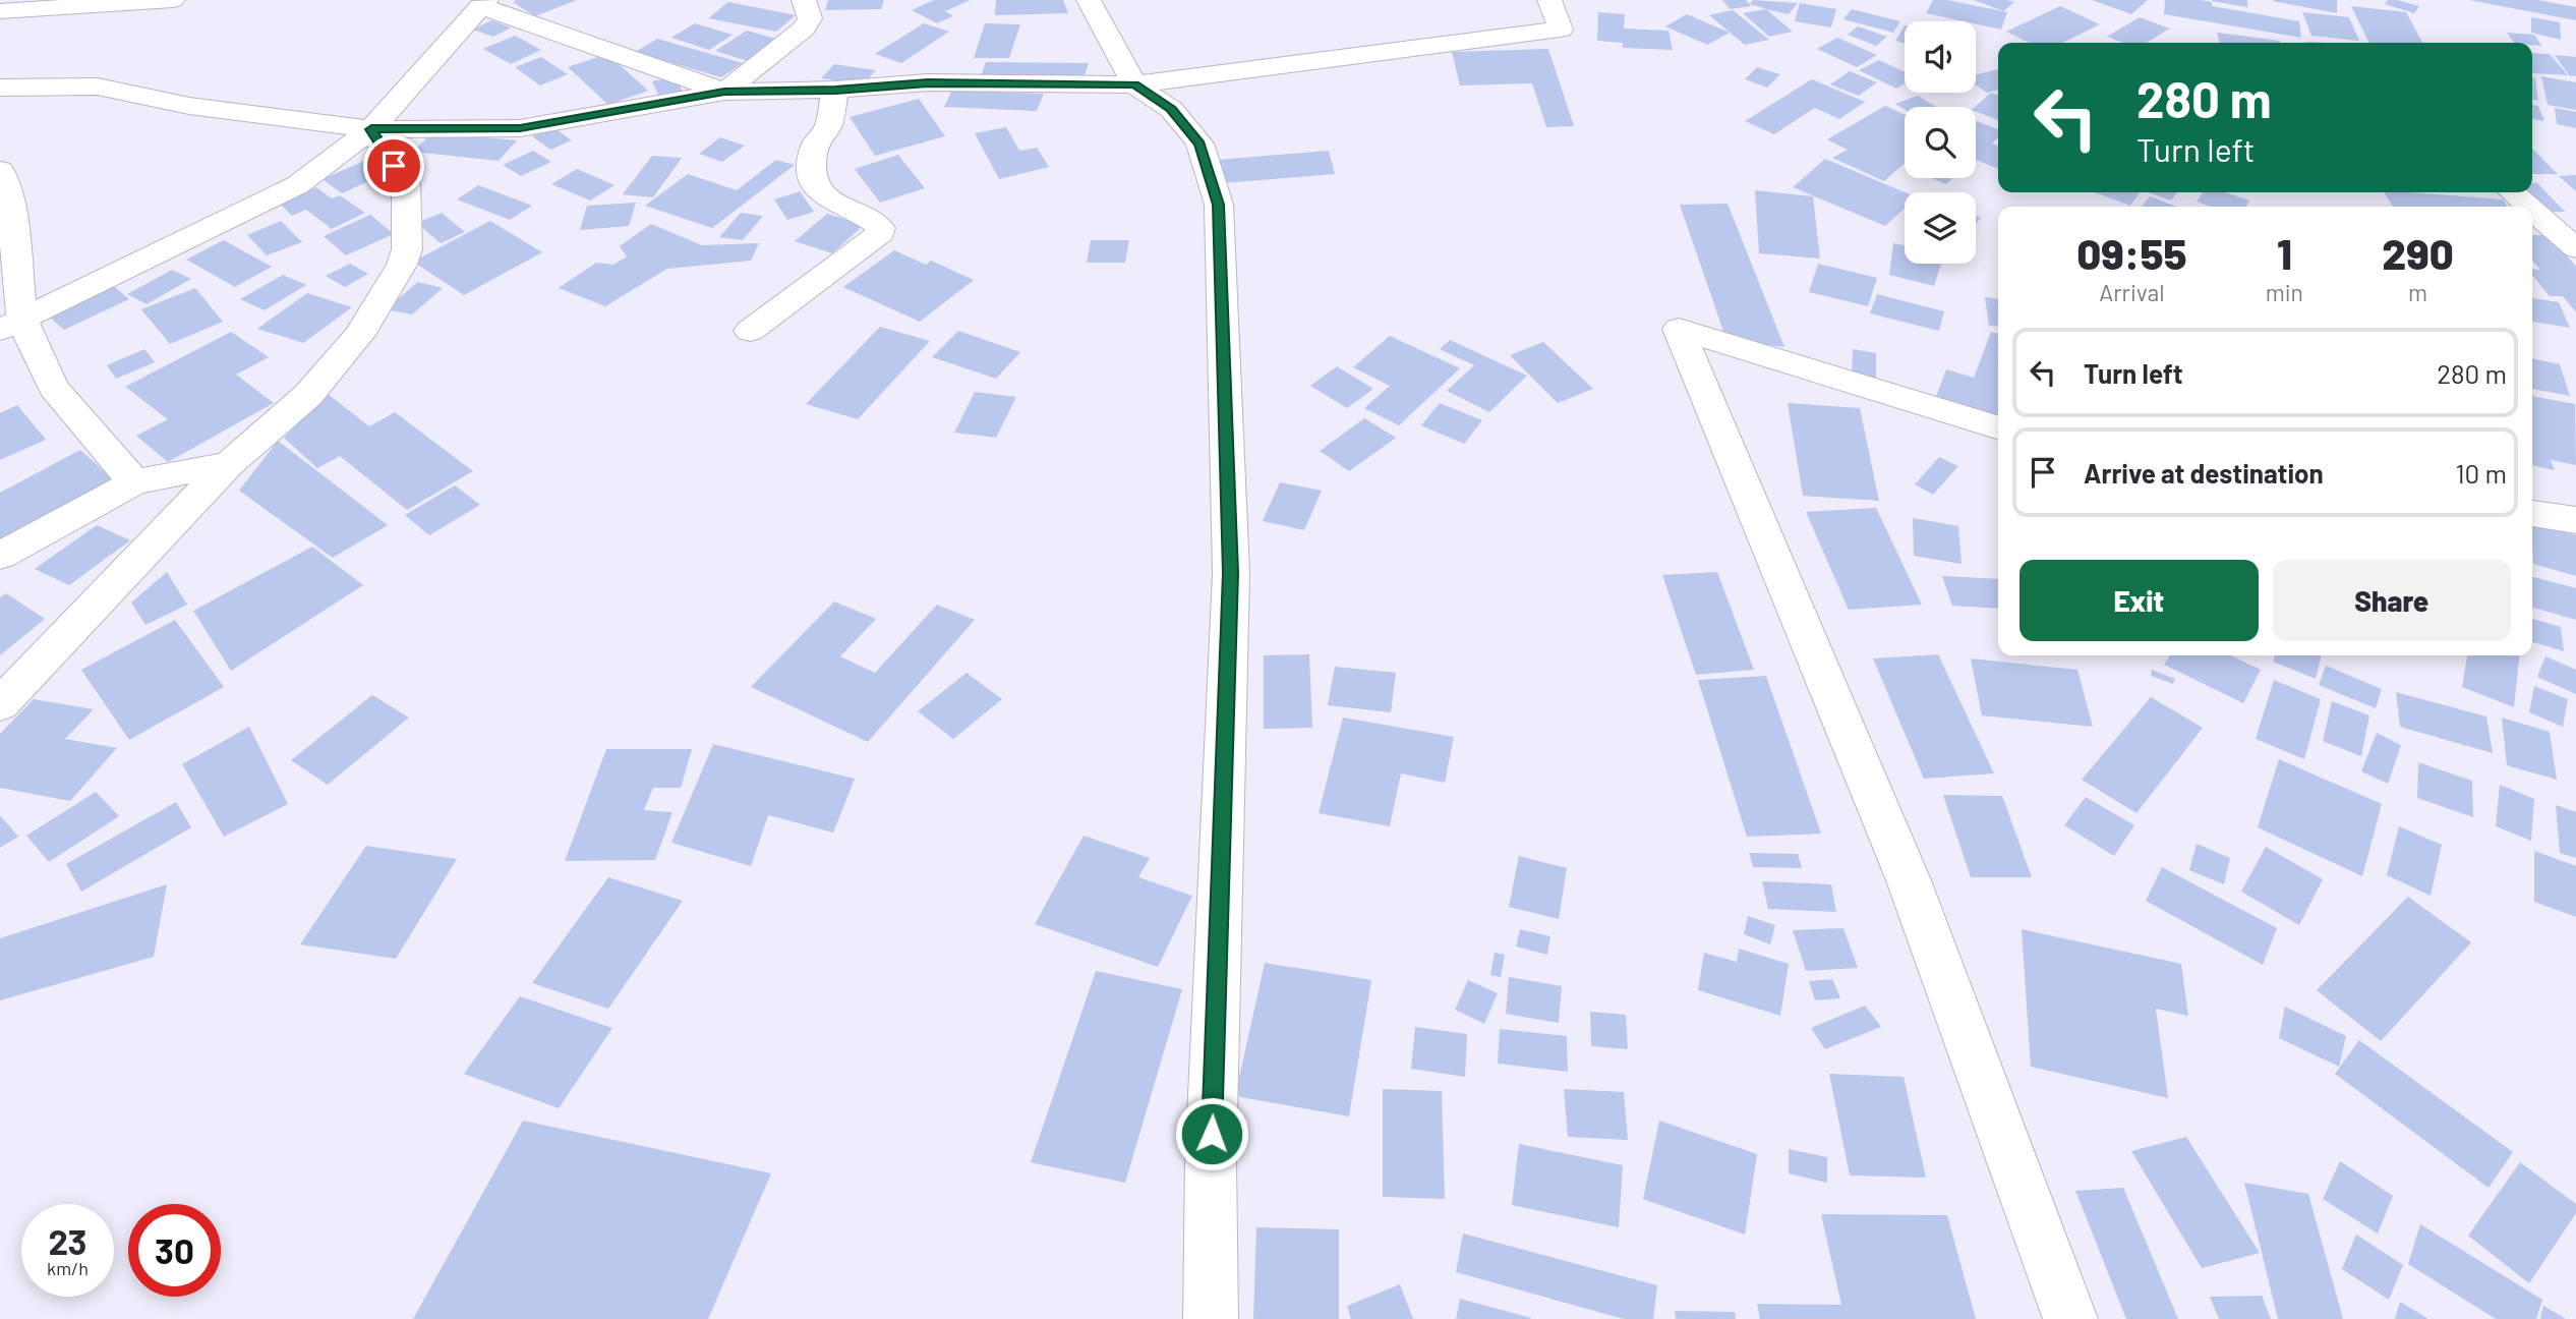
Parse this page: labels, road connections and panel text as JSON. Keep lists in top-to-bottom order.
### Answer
{
  "page": {
    "turn": ["280 m", "Turn left"],
    "eta": [
      "09:55",
      "Arrival",
      "1",
      "min",
      "290",
      "m"
    ],
    "list": [
      {
        "name": "Turn left",
        "value": "280 m"
      },
      {
        "name": "Arrive at destination",
        "value": "10 m"
      }
    ],
    "buttons": ["Exit", "Share"],
    "speed": "23 km/h",
    "limit": "30"
  }
}
